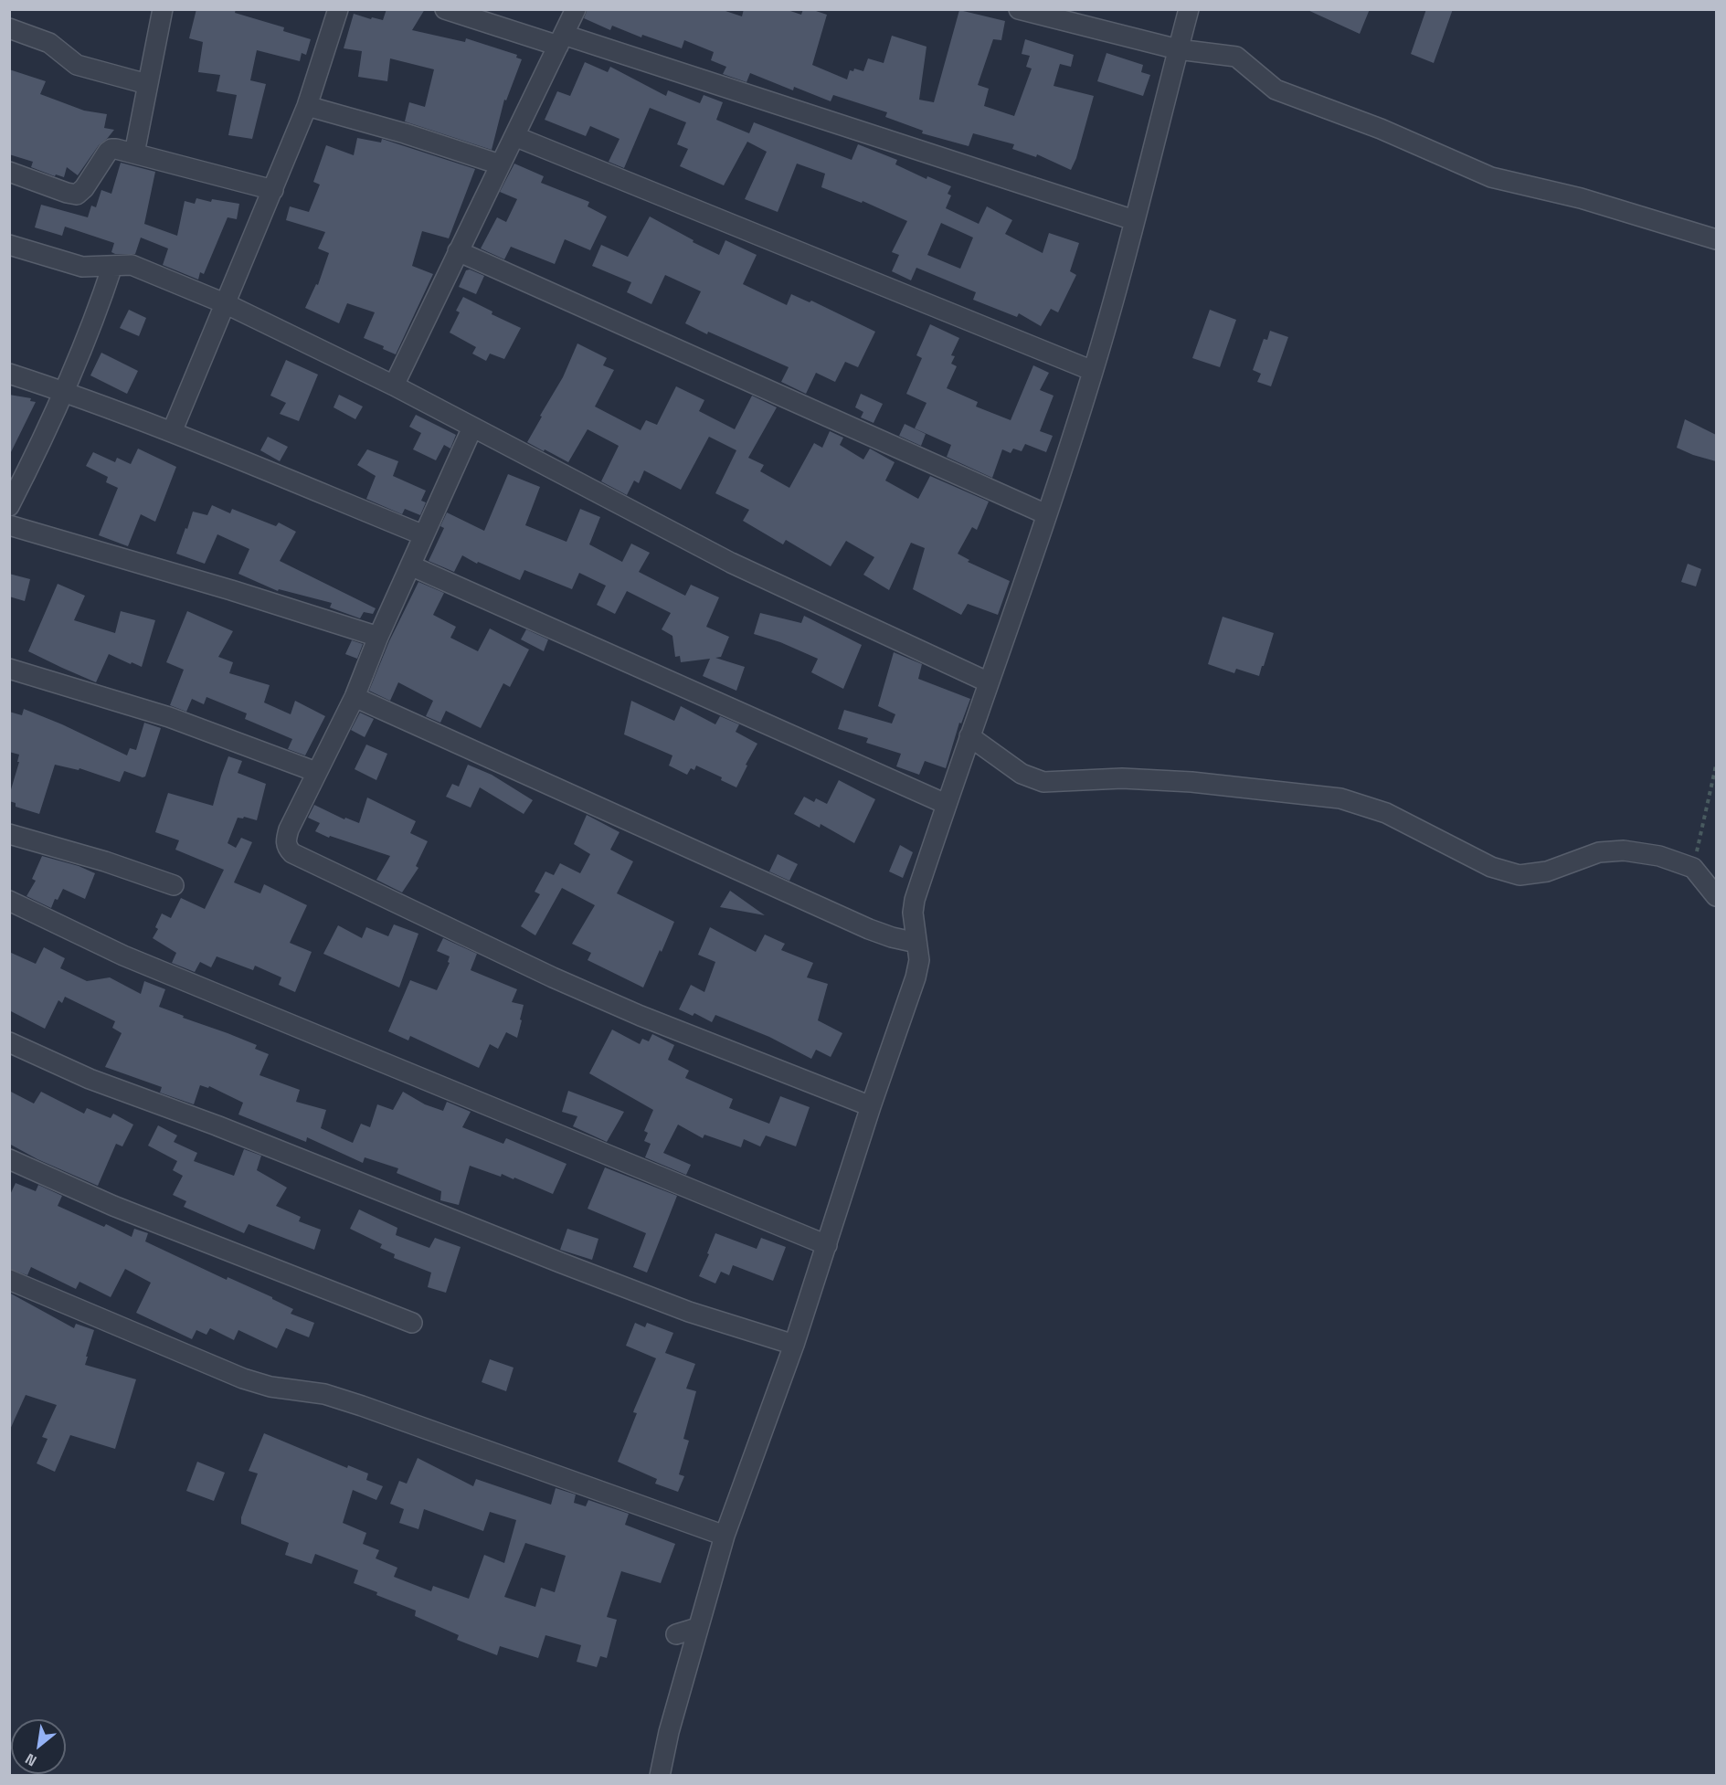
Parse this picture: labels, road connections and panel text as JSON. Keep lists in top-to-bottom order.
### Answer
{
  "north": "bottom left"
}
